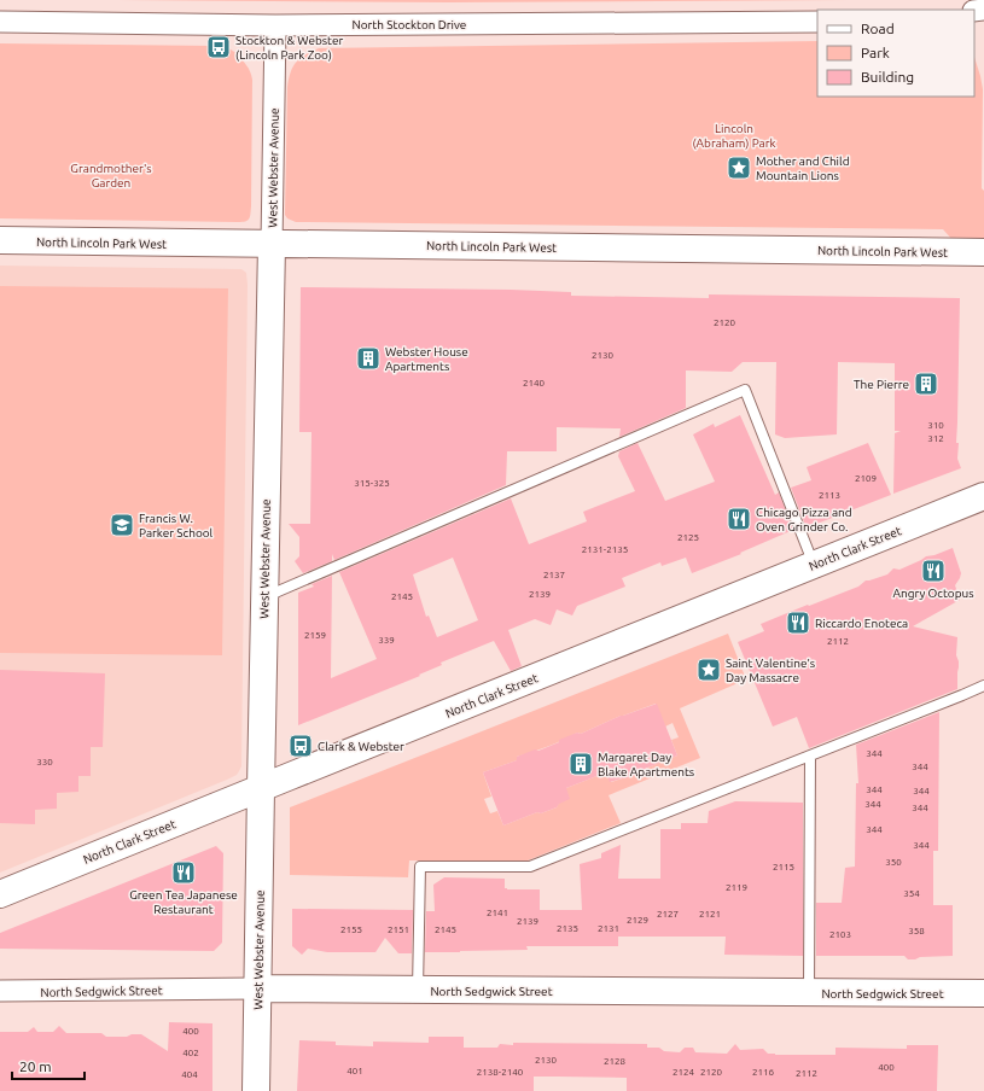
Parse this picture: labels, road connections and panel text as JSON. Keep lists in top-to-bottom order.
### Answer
{
  "streets": {
    "street": [
      "North Stockton Drive",
      "West Webster Avenue",
      "North Lincoln Park West",
      "North Clark Street",
      "North Sedgwick Street"
    ]
  },
  "crossings": [
    ["North Stockton Drive", "West Webster Avenue"],
    ["West Webster Avenue", "North Lincoln Park West"],
    ["West Webster Avenue", "North Clark Street"],
    ["West Webster Avenue", "North Sedgwick Street"]
  ],
  "parks": ["Lincoln (Abraham) Park", "Grandmother's Garden"],
  "places": {
    "bus stop": ["Stockton & Webster (Lincoln Park Zoo)", "Clark & Webster"],
    "place": ["Mother and Child Mountain Lions", "Saint Valentine's Day Massacre"],
    "building": ["Webster House Apartments", "The Pierre", "Margaret Day Blake Apartments"],
    "restaurant": [
      "Chicago Pizza and Oven Grinder Co.",
      "Angry Octopus",
      "Riccardo Enoteca",
      "Green Tea Japanese Restaurant"
    ],
    "school or university": ["Francis W. Parker School"]
  },
  "house_numbers": [
    "2120",
    "2130",
    "2140",
    "310",
    "312",
    "2109",
    "315-325",
    "2113",
    "2125",
    "2131-2135",
    "2137",
    "2139",
    "2145",
    "2159",
    "339",
    "2112",
    "344",
    "330",
    "344",
    "344",
    "344",
    "344",
    "344",
    "344",
    "344",
    "350",
    "2115",
    "2119",
    "354",
    "2141",
    "2127",
    "2121",
    "2129",
    "2139",
    "2135",
    "2131",
    "2155",
    "2151",
    "2145",
    "358",
    "2103",
    "400",
    "402",
    "2130",
    "2128",
    "400",
    "401",
    "2138-2140",
    "2124",
    "2120",
    "2116",
    "2112",
    "404"
  ],
  "legend": ["Road", "Park", "Building"],
  "scale_bar": "20 m"
}
